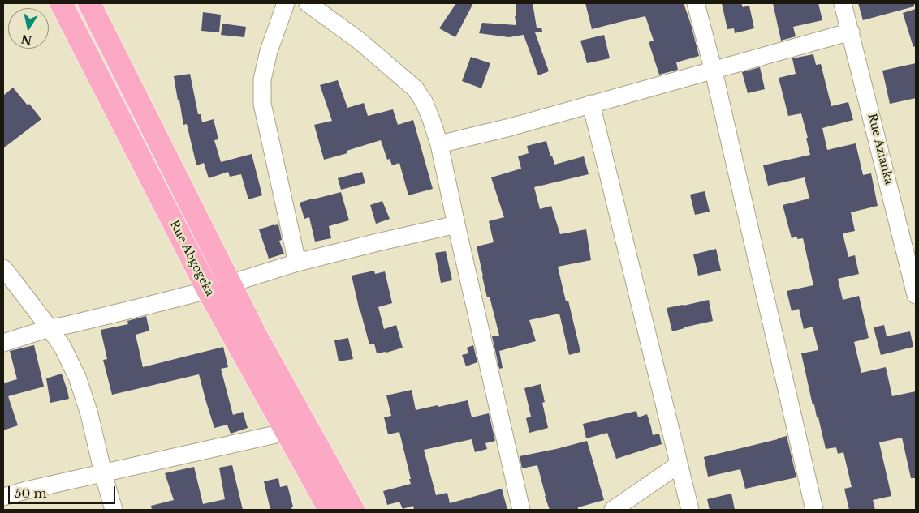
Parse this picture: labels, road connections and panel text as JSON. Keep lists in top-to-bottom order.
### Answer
{
  "streets": {
    "main road": ["Rue Abgogeka"],
    "street": ["Rue Azianka"]
  },
  "scale_bar": "50 m",
  "north": "bottom"
}
